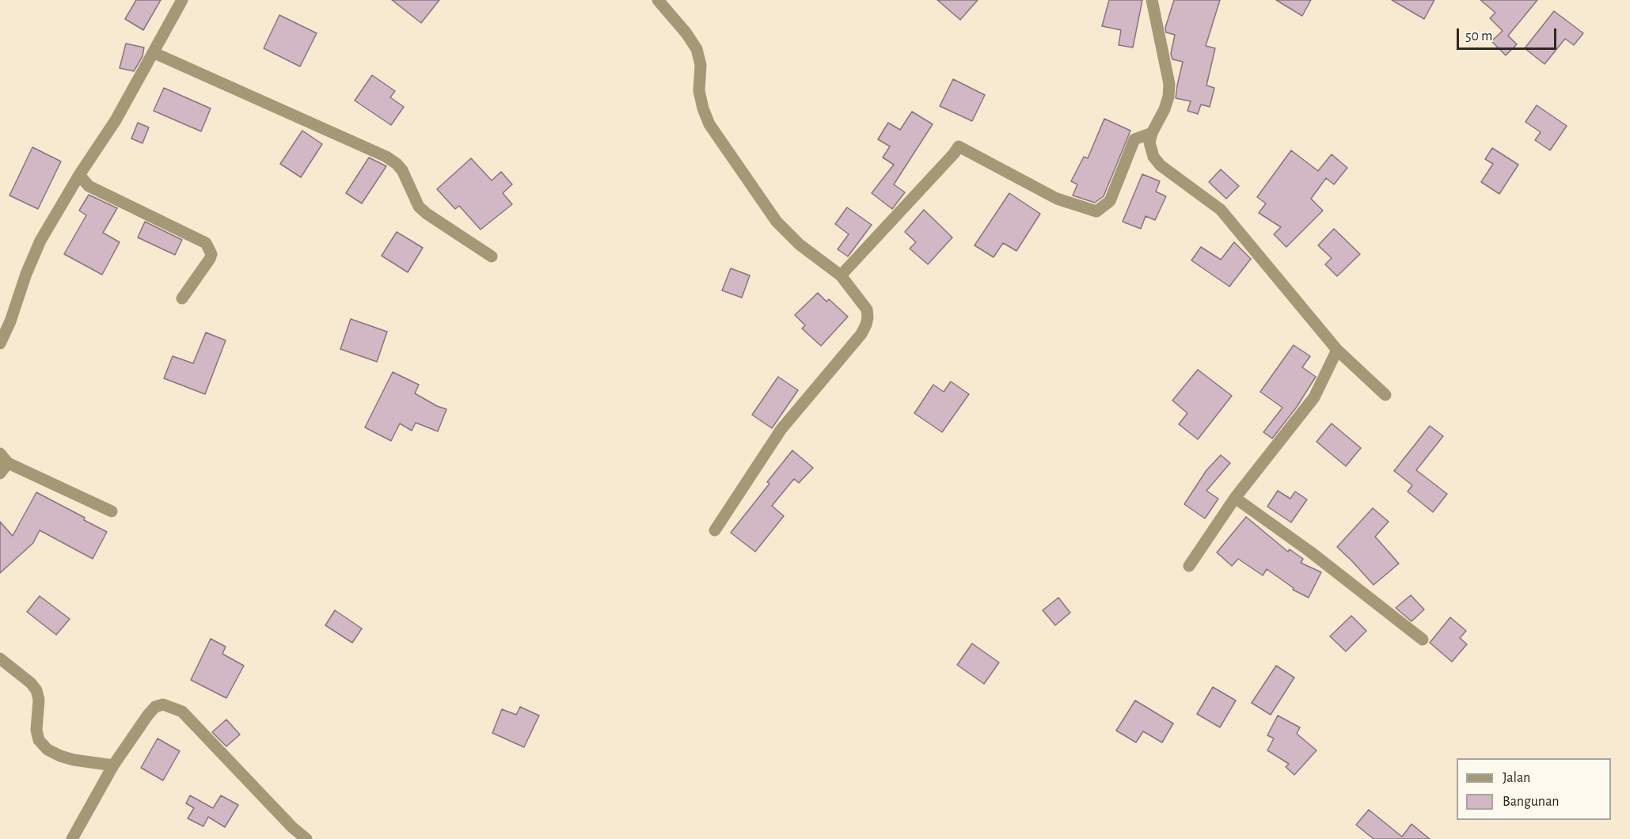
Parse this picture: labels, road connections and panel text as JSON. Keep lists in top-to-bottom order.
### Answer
{
  "legend": ["Jalan", "Bangunan"],
  "scale_bar": "50 m"
}
